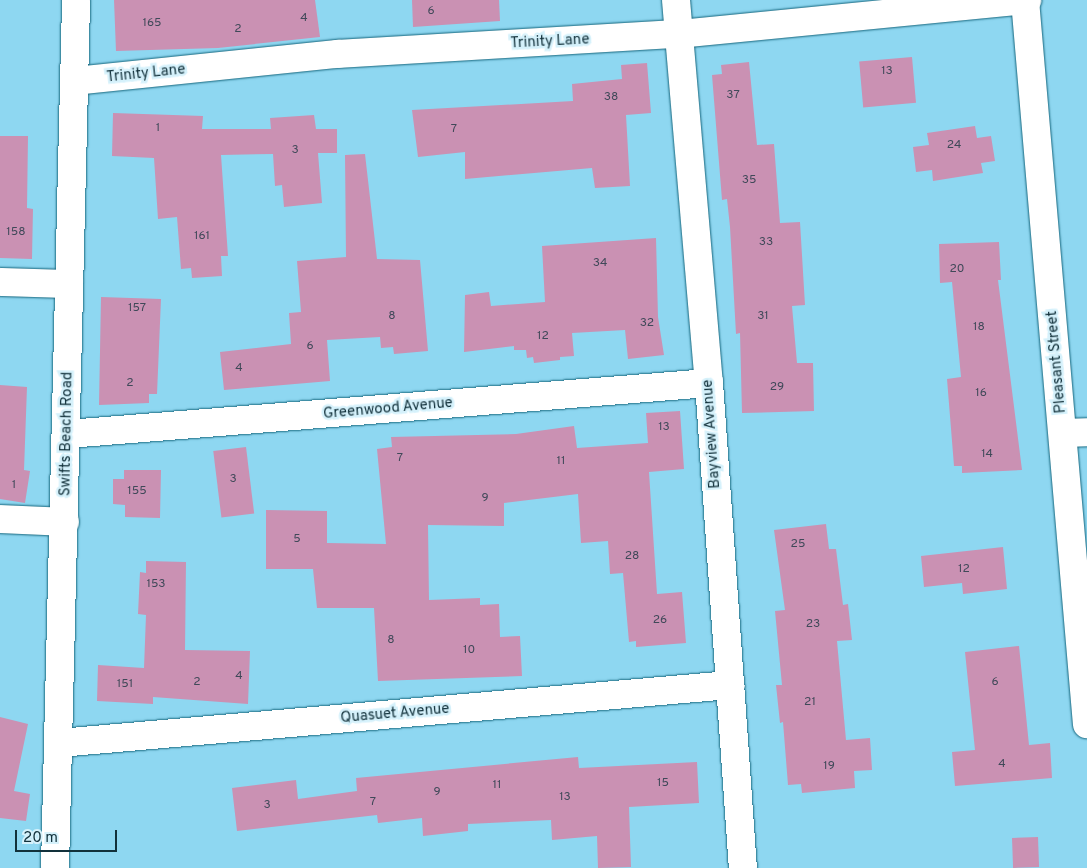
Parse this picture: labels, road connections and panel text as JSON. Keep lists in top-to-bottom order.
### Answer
{
  "streets": {
    "street": [
      "Trinity Lane",
      "Pleasant Street",
      "Greenwood Avenue",
      "Swifts Beach Road",
      "Bayview Avenue",
      "Quasuet Avenue"
    ]
  },
  "crossings": [
    ["Trinity Lane", "Pleasant Street"],
    ["Trinity Lane", "Swifts Beach Road"],
    ["Trinity Lane", "Bayview Avenue"],
    ["Greenwood Avenue", "Swifts Beach Road"],
    ["Greenwood Avenue", "Bayview Avenue"],
    ["Swifts Beach Road", "Quasuet Avenue"],
    ["Bayview Avenue", "Quasuet Avenue"]
  ],
  "house_numbers": [
    "6",
    "4",
    "165",
    "2",
    "13",
    "37",
    "38",
    "1",
    "7",
    "24",
    "3",
    "35",
    "158",
    "161",
    "33",
    "34",
    "20",
    "157",
    "8",
    "31",
    "32",
    "18",
    "12",
    "6",
    "4",
    "2",
    "29",
    "16",
    "13",
    "14",
    "7",
    "11",
    "3",
    "1",
    "155",
    "9",
    "5",
    "25",
    "28",
    "12",
    "153",
    "26",
    "23",
    "8",
    "10",
    "4",
    "2",
    "6",
    "151",
    "21",
    "4",
    "19",
    "15",
    "11",
    "9",
    "13",
    "7",
    "3"
  ],
  "scale_bar": "20 m"
}
